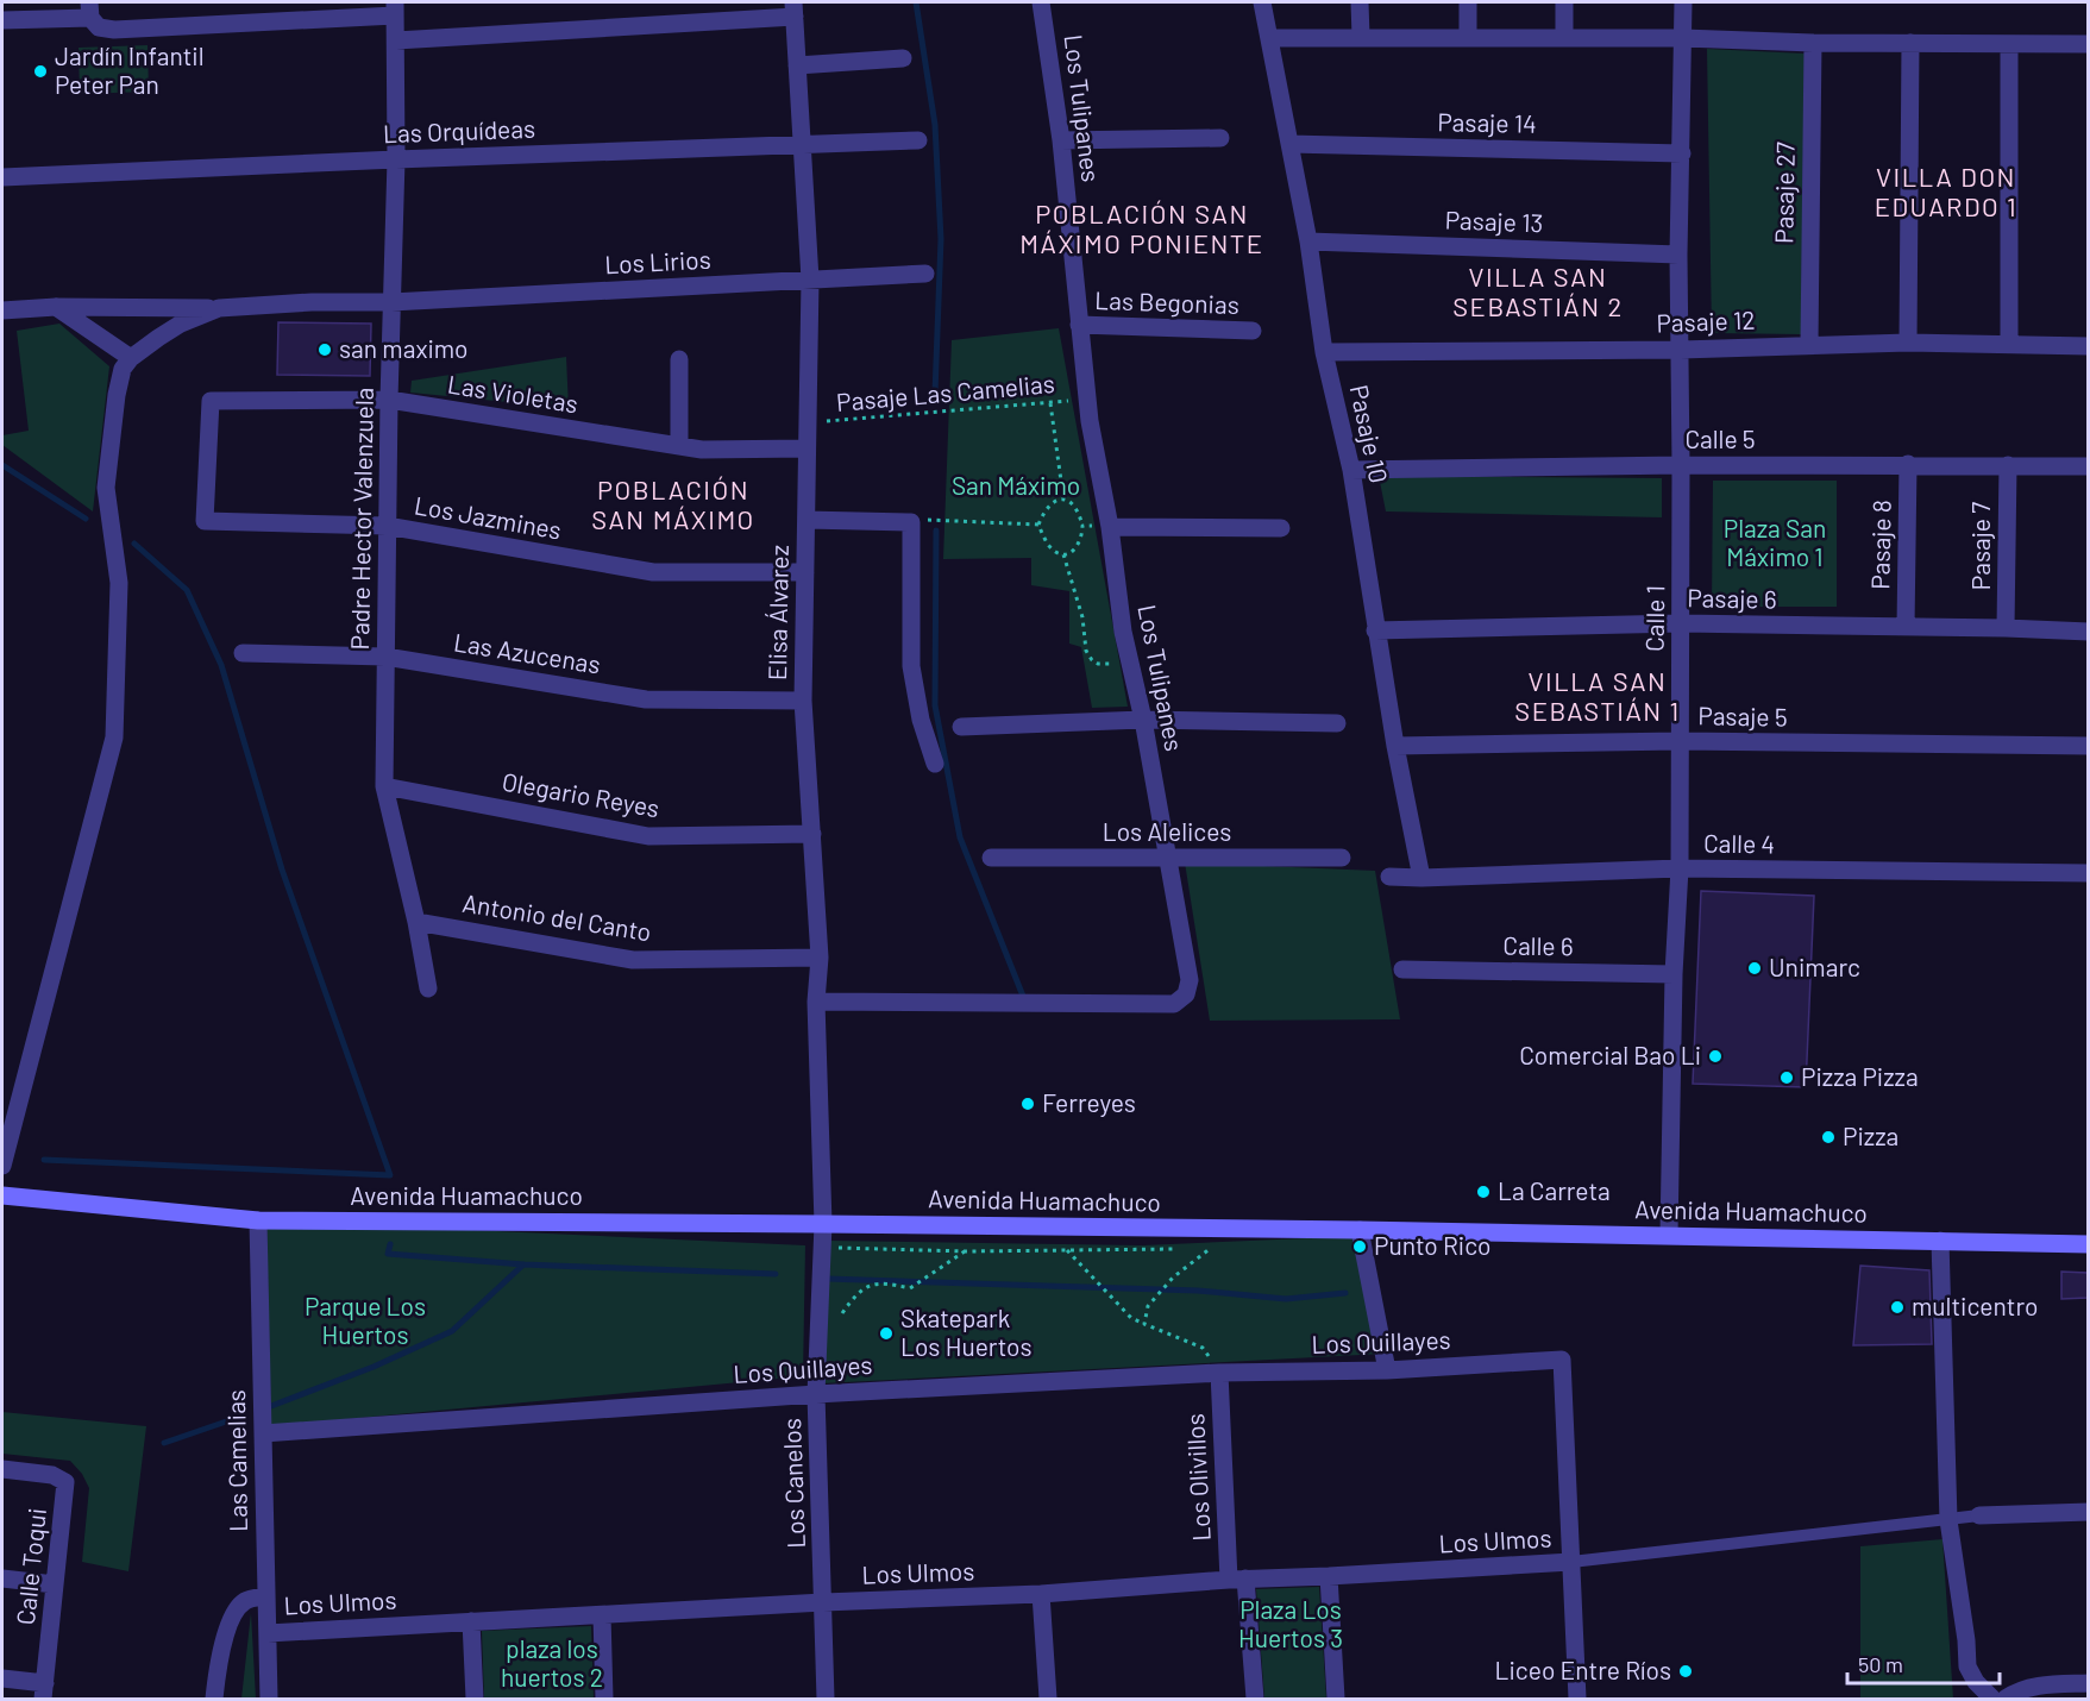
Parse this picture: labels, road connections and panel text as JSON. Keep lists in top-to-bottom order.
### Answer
{
  "streets": {
    "main road": ["Avenida Huamachuco"],
    "street": [
      "Los Tulipanes",
      "Pasaje 14",
      "Las Orquídeas",
      "Pasaje 27",
      "Pasaje 13",
      "Los Lirios",
      "Las Begonias",
      "Pasaje 12",
      "Las Violetas",
      "Pasaje 10",
      "Calle 5",
      "Padre Hector Valenzuela",
      "Los Jazmines",
      "Pasaje 8",
      "Pasaje 7",
      "Pasaje 6",
      "Elisa Álvarez",
      "Calle 1",
      "Las Azucenas",
      "Pasaje 5",
      "Olegario Reyes",
      "Los Alelices",
      "Calle 4",
      "Antonio del Canto",
      "Calle 6",
      "Los Quillayes",
      "Las Camelias",
      "Los Olivillos",
      "Los Canelos",
      "Los Ulmos",
      "Calle Toqui"
    ],
    "path": ["Pasaje Las Camelias"]
  },
  "crossings": [
    ["Los Tulipanes", "Las Begonias"],
    ["Los Tulipanes", "Pasaje Las Camelias"],
    ["Los Tulipanes", "Elisa Álvarez"],
    ["Los Tulipanes", "Los Alelices"],
    ["Pasaje 14", "Pasaje 10"],
    ["Pasaje 14", "Calle 1"],
    ["Las Orquídeas", "Padre Hector Valenzuela"],
    ["Las Orquídeas", "Elisa Álvarez"],
    ["Pasaje 27", "Pasaje 12"],
    ["Pasaje 13", "Pasaje 10"],
    ["Pasaje 13", "Calle 1"],
    ["Los Lirios", "Padre Hector Valenzuela"],
    ["Los Lirios", "Elisa Álvarez"],
    ["Pasaje 12", "Pasaje 10"],
    ["Pasaje 12", "Calle 1"],
    ["Pasaje Las Camelias", "Elisa Álvarez"],
    ["Las Violetas", "Padre Hector Valenzuela"],
    ["Las Violetas", "Los Jazmines"],
    ["Las Violetas", "Elisa Álvarez"],
    ["Pasaje 10", "Calle 5"],
    ["Pasaje 10", "Pasaje 6"],
    ["Pasaje 10", "Pasaje 5"],
    ["Pasaje 10", "Calle 4"],
    ["Calle 5", "Pasaje 8"],
    ["Calle 5", "Pasaje 7"],
    ["Calle 5", "Calle 1"],
    ["Padre Hector Valenzuela", "Los Jazmines"],
    ["Padre Hector Valenzuela", "Las Azucenas"],
    ["Padre Hector Valenzuela", "Olegario Reyes"],
    ["Padre Hector Valenzuela", "Antonio del Canto"],
    ["Los Jazmines", "Elisa Álvarez"],
    ["Pasaje 8", "Pasaje 6"],
    ["Pasaje 7", "Pasaje 6"],
    ["Pasaje 6", "Calle 1"],
    ["Elisa Álvarez", "Las Azucenas"],
    ["Elisa Álvarez", "Olegario Reyes"],
    ["Elisa Álvarez", "Antonio del Canto"],
    ["Elisa Álvarez", "Avenida Huamachuco"],
    ["Elisa Álvarez", "Los Canelos"],
    ["Calle 1", "Pasaje 5"],
    ["Calle 1", "Calle 4"],
    ["Calle 1", "Calle 6"],
    ["Calle 1", "Avenida Huamachuco"],
    ["Avenida Huamachuco", "Las Camelias"],
    ["Avenida Huamachuco", "Los Canelos"],
    ["Los Quillayes", "Las Camelias"],
    ["Los Quillayes", "Los Olivillos"],
    ["Los Quillayes", "Los Canelos"],
    ["Los Quillayes", "Los Ulmos"],
    ["Las Camelias", "Los Ulmos"],
    ["Los Olivillos", "Los Ulmos"],
    ["Los Canelos", "Los Ulmos"]
  ],
  "districts": [
    "VILLA DON EDUARDO 1",
    "POBLACIÓN SAN MÁXIMO PONIENTE",
    "VILLA SAN SEBASTIÁN 2",
    "POBLACIÓN SAN MÁXIMO",
    "VILLA SAN SEBASTIÁN 1"
  ],
  "parks": [
    "San Máximo",
    "Plaza San Máximo 1",
    "Parque Los Huertos",
    "Plaza Los Huertos 3",
    "plaza los huertos 2"
  ],
  "places": [
    "Jardín Infantil Peter Pan",
    "san maximo",
    "Unimarc",
    "Comercial Bao Li",
    "Pizza Pizza",
    "Ferreyes",
    "Pizza",
    "La Carreta",
    "Punto Rico",
    "multicentro",
    "Skatepark Los Huertos",
    "Liceo Entre Ríos"
  ],
  "scale_bar": "50 m"
}
